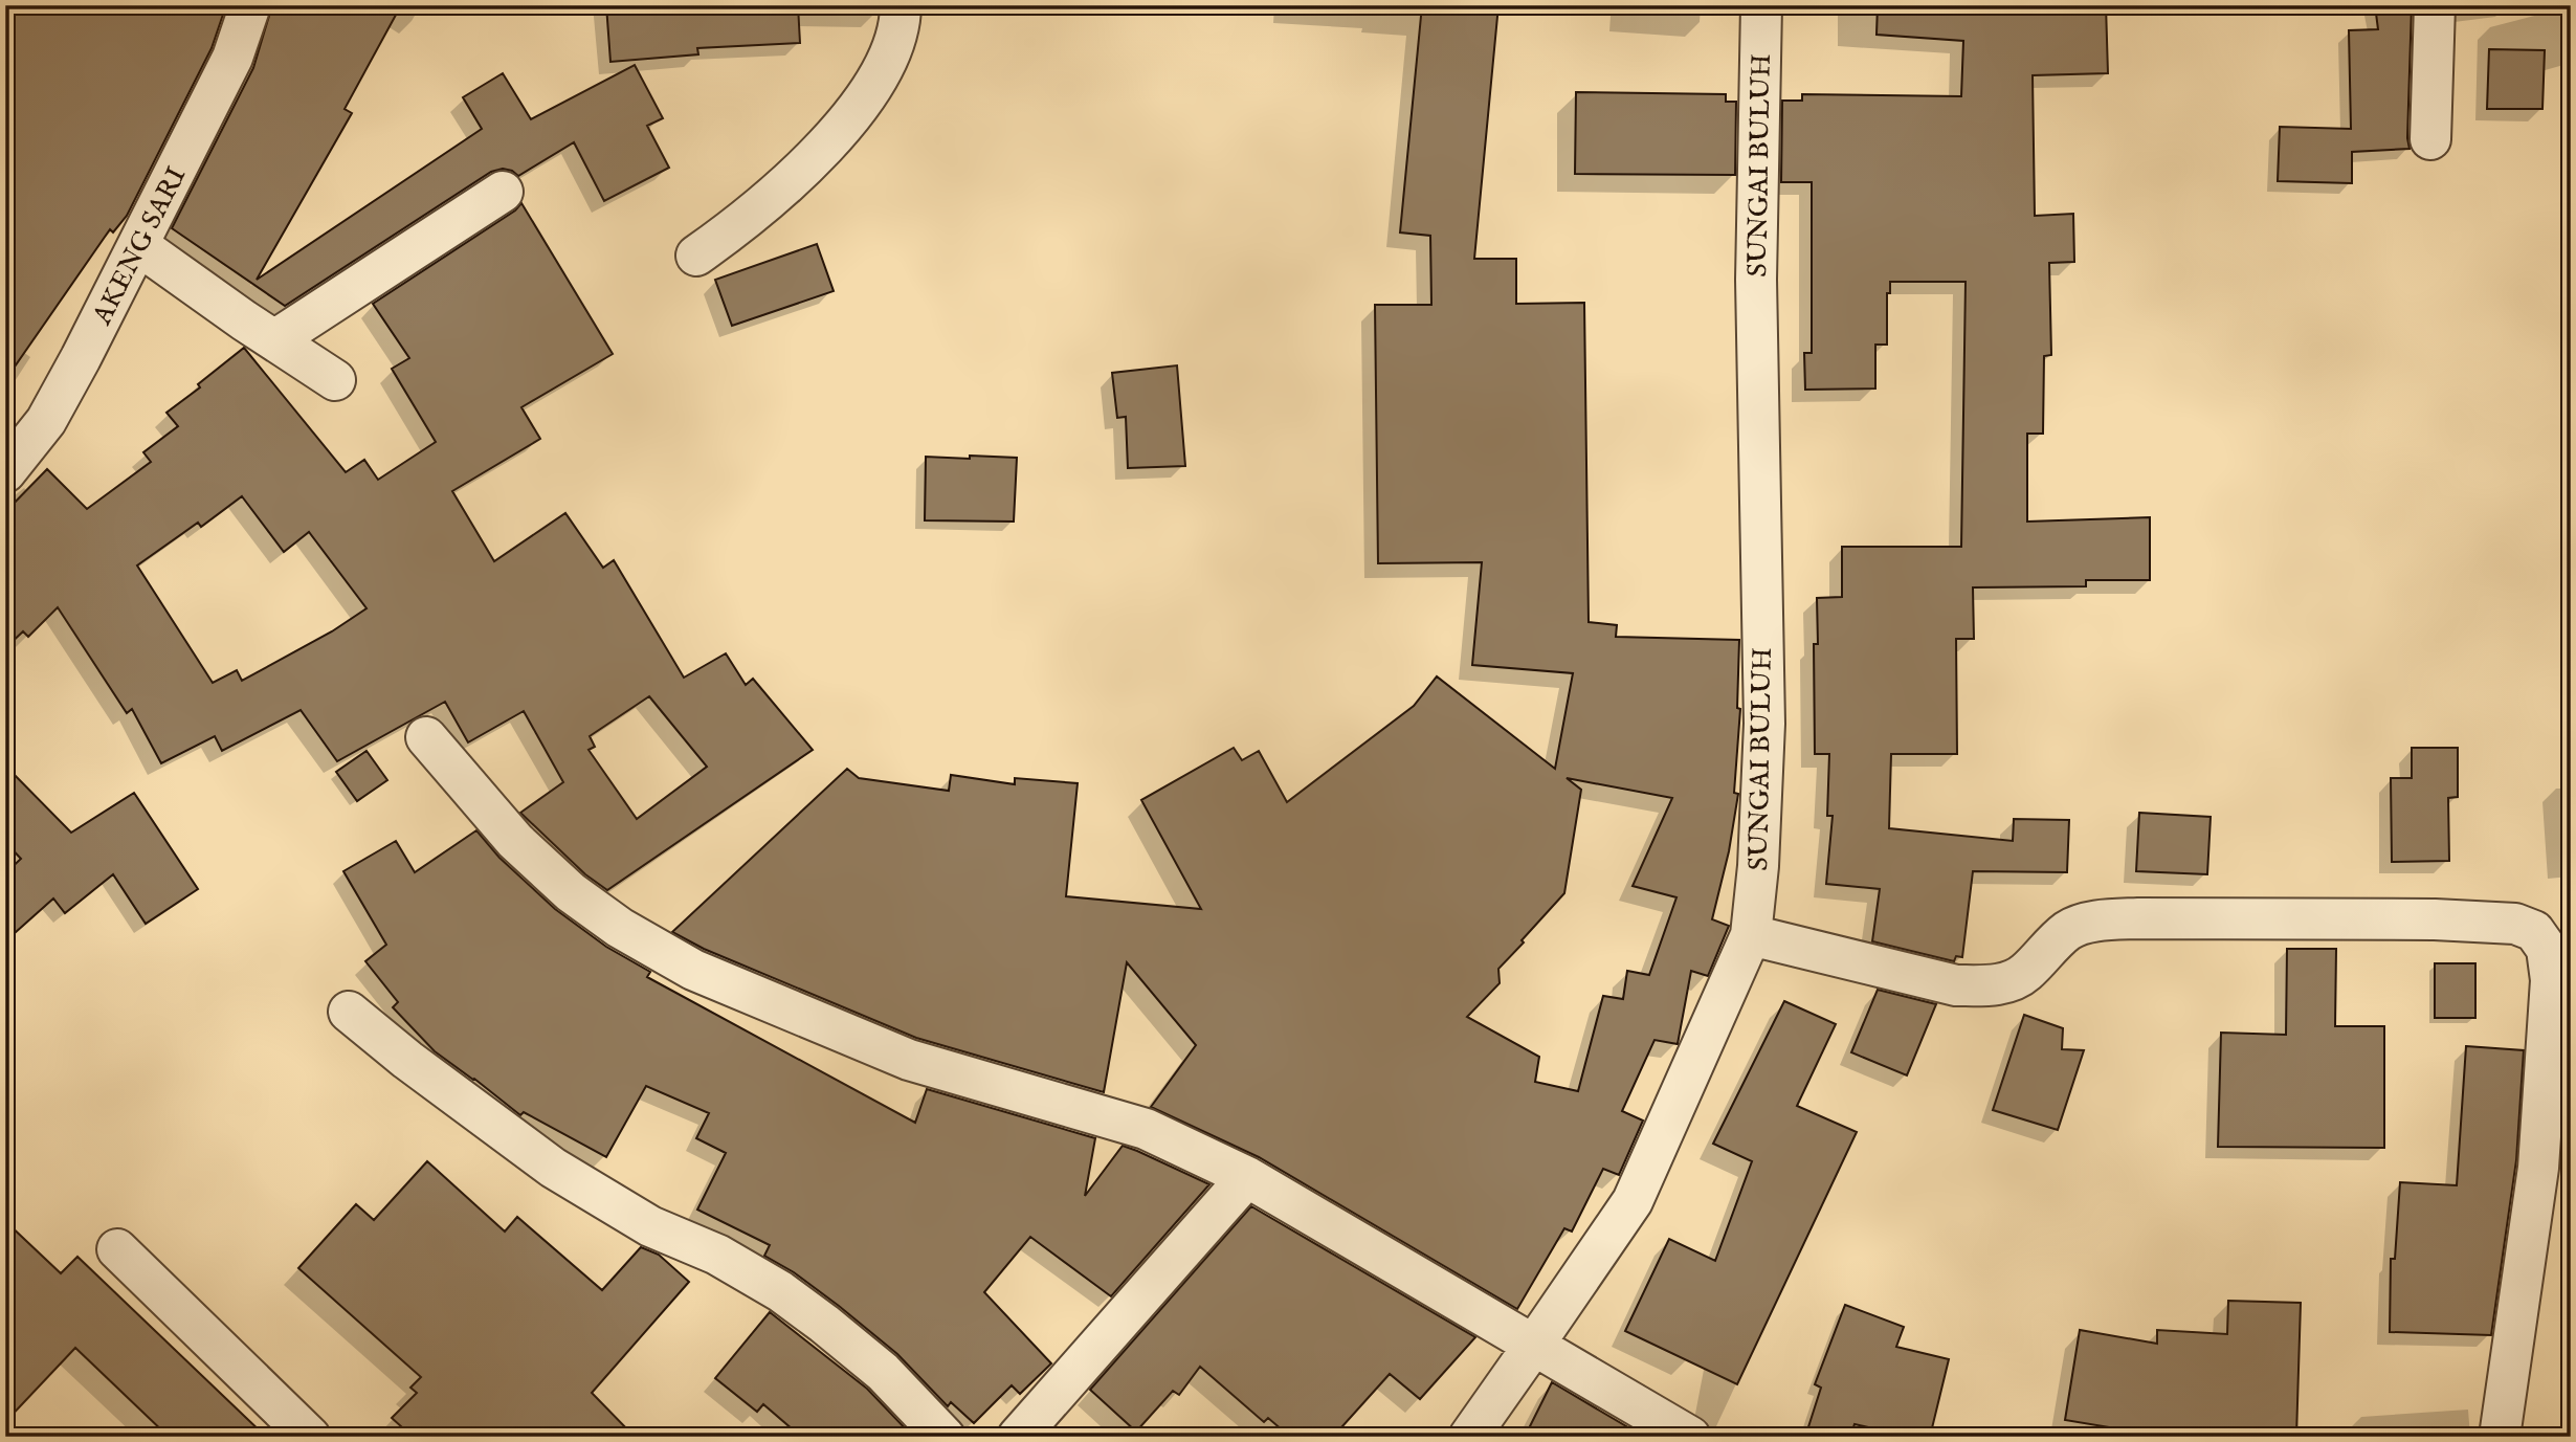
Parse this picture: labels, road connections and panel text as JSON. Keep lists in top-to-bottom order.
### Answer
{
  "streets": {
    "street": ["SUNGAI BULUH", "AKENG SARI"]
  }
}
